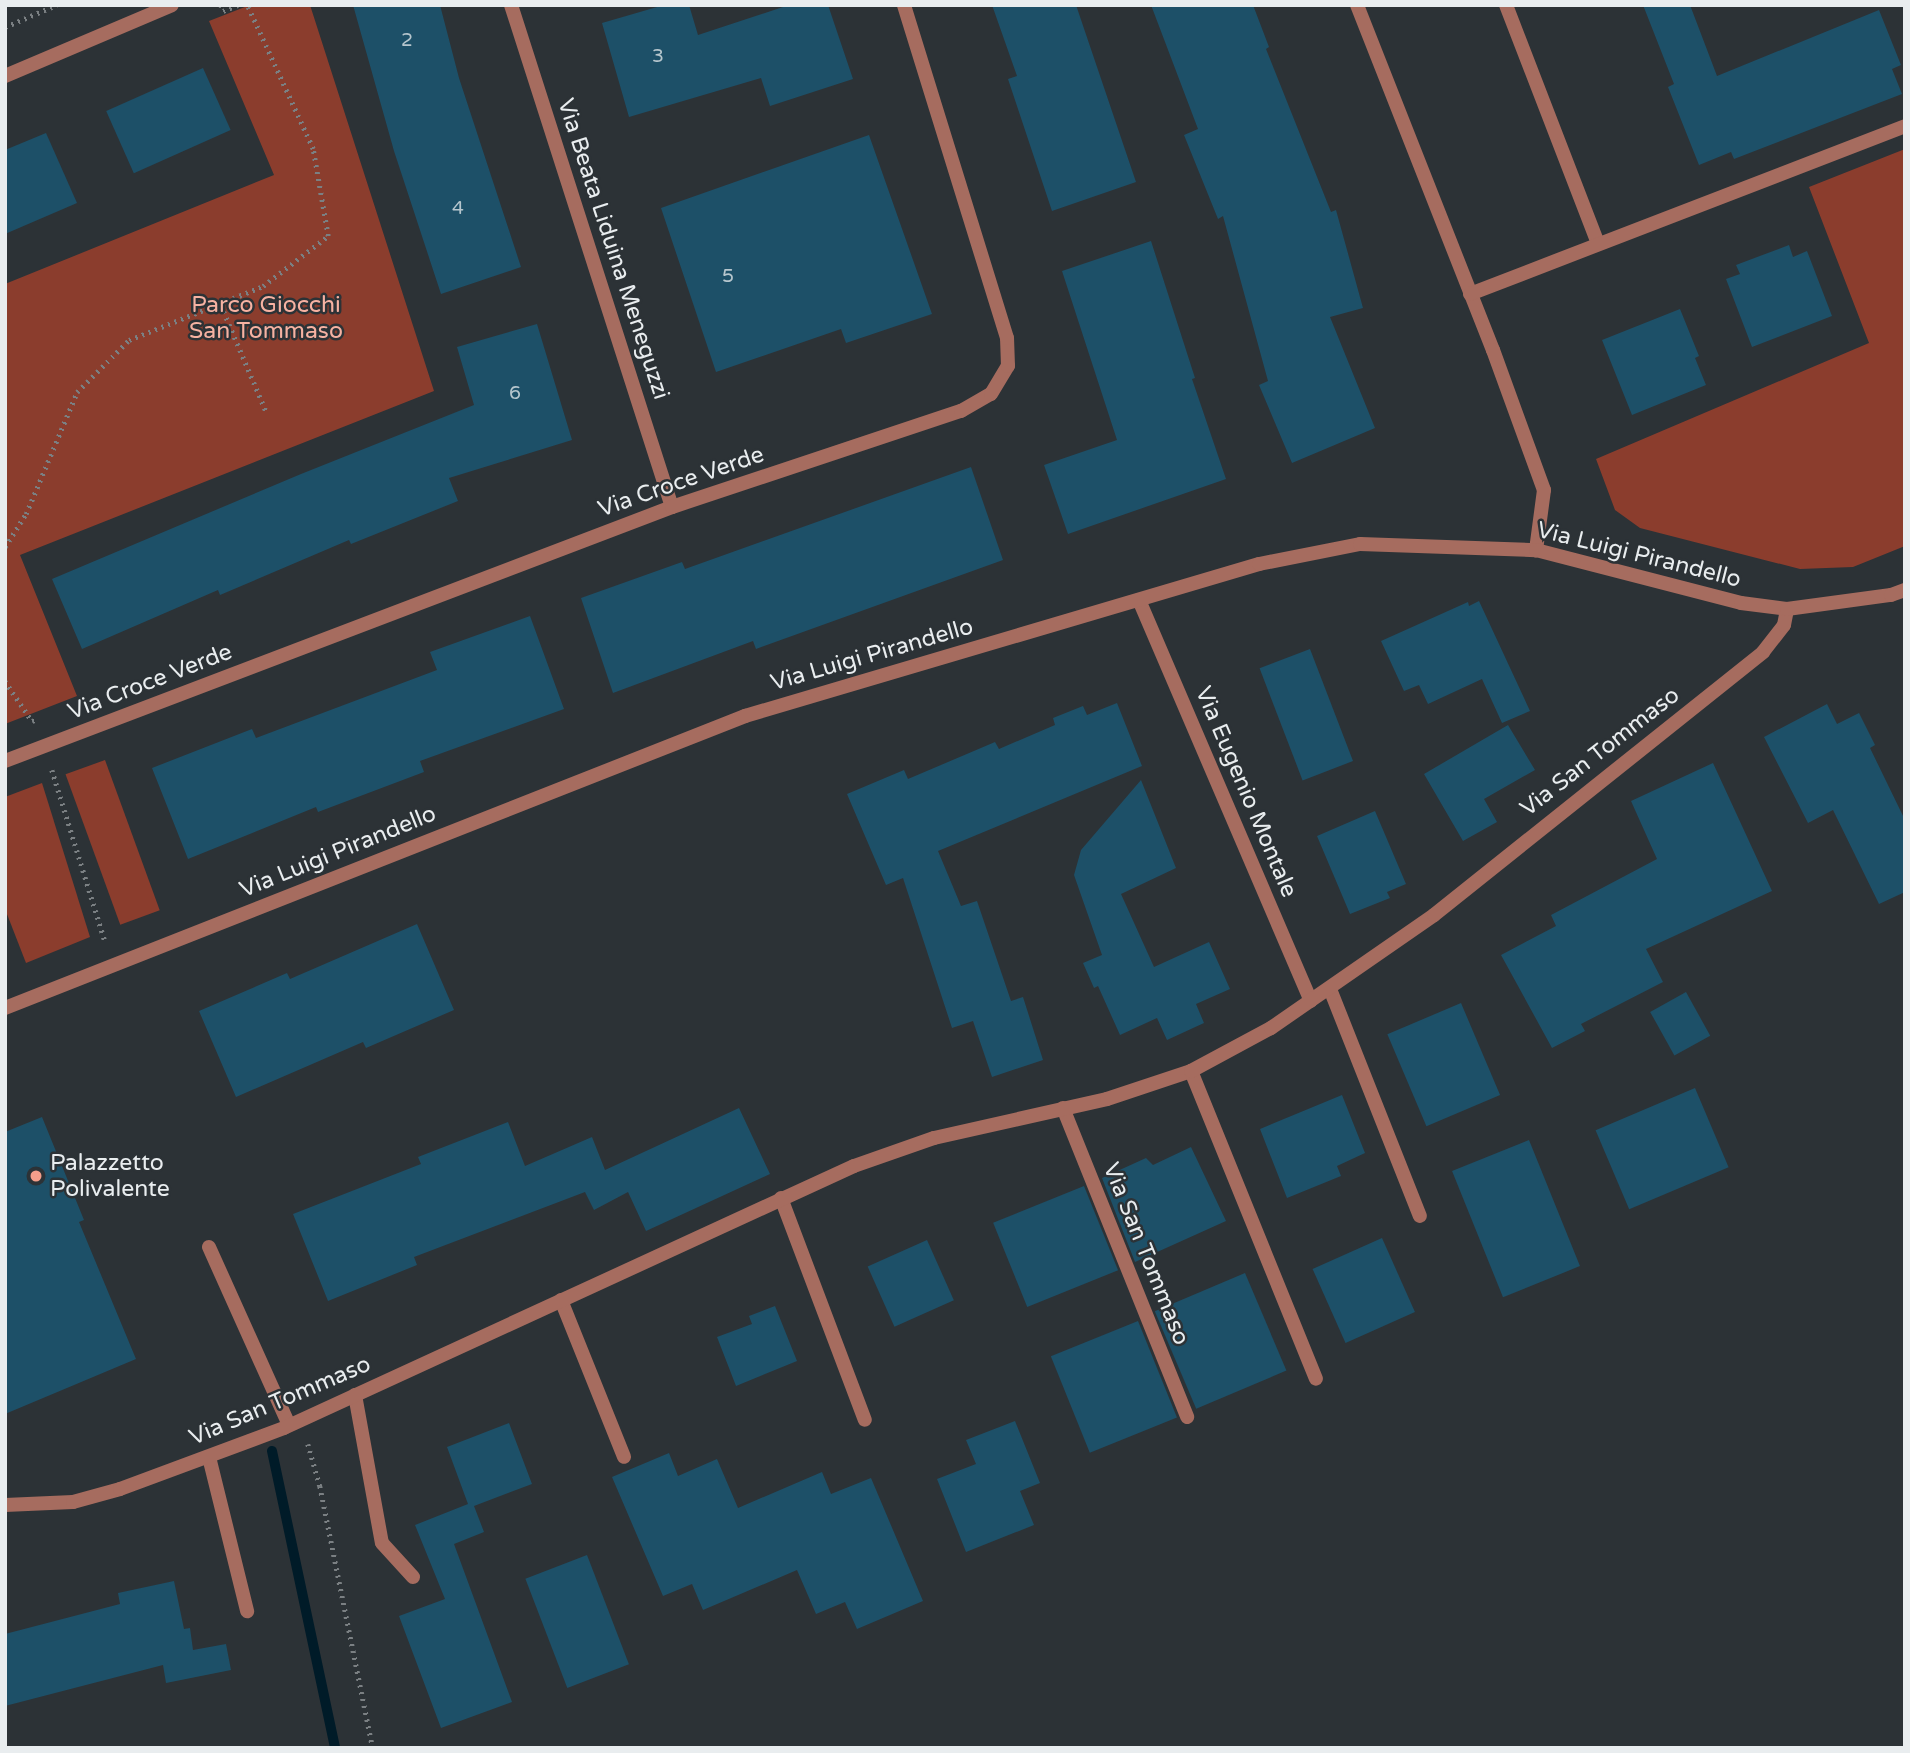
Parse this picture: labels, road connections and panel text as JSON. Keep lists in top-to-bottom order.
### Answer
{
  "streets": {
    "street": [
      "Via Beata Liduina Meneguzzi",
      "Via Croce Verde",
      "Via Luigi Pirandello",
      "Via San Tommaso",
      "Via Eugenio Montale"
    ]
  },
  "crossings": [
    ["Via Beata Liduina Meneguzzi", "Via Croce Verde"],
    ["Via Luigi Pirandello", "Via San Tommaso"],
    ["Via Luigi Pirandello", "Via Eugenio Montale"],
    ["Via San Tommaso", "Via Eugenio Montale"]
  ],
  "parks": ["Parco Giocchi San Tommaso"],
  "places": ["Palazzetto Polivalente"],
  "house_numbers": [
    "2",
    "3",
    "4",
    "5",
    "6"
  ]
}
